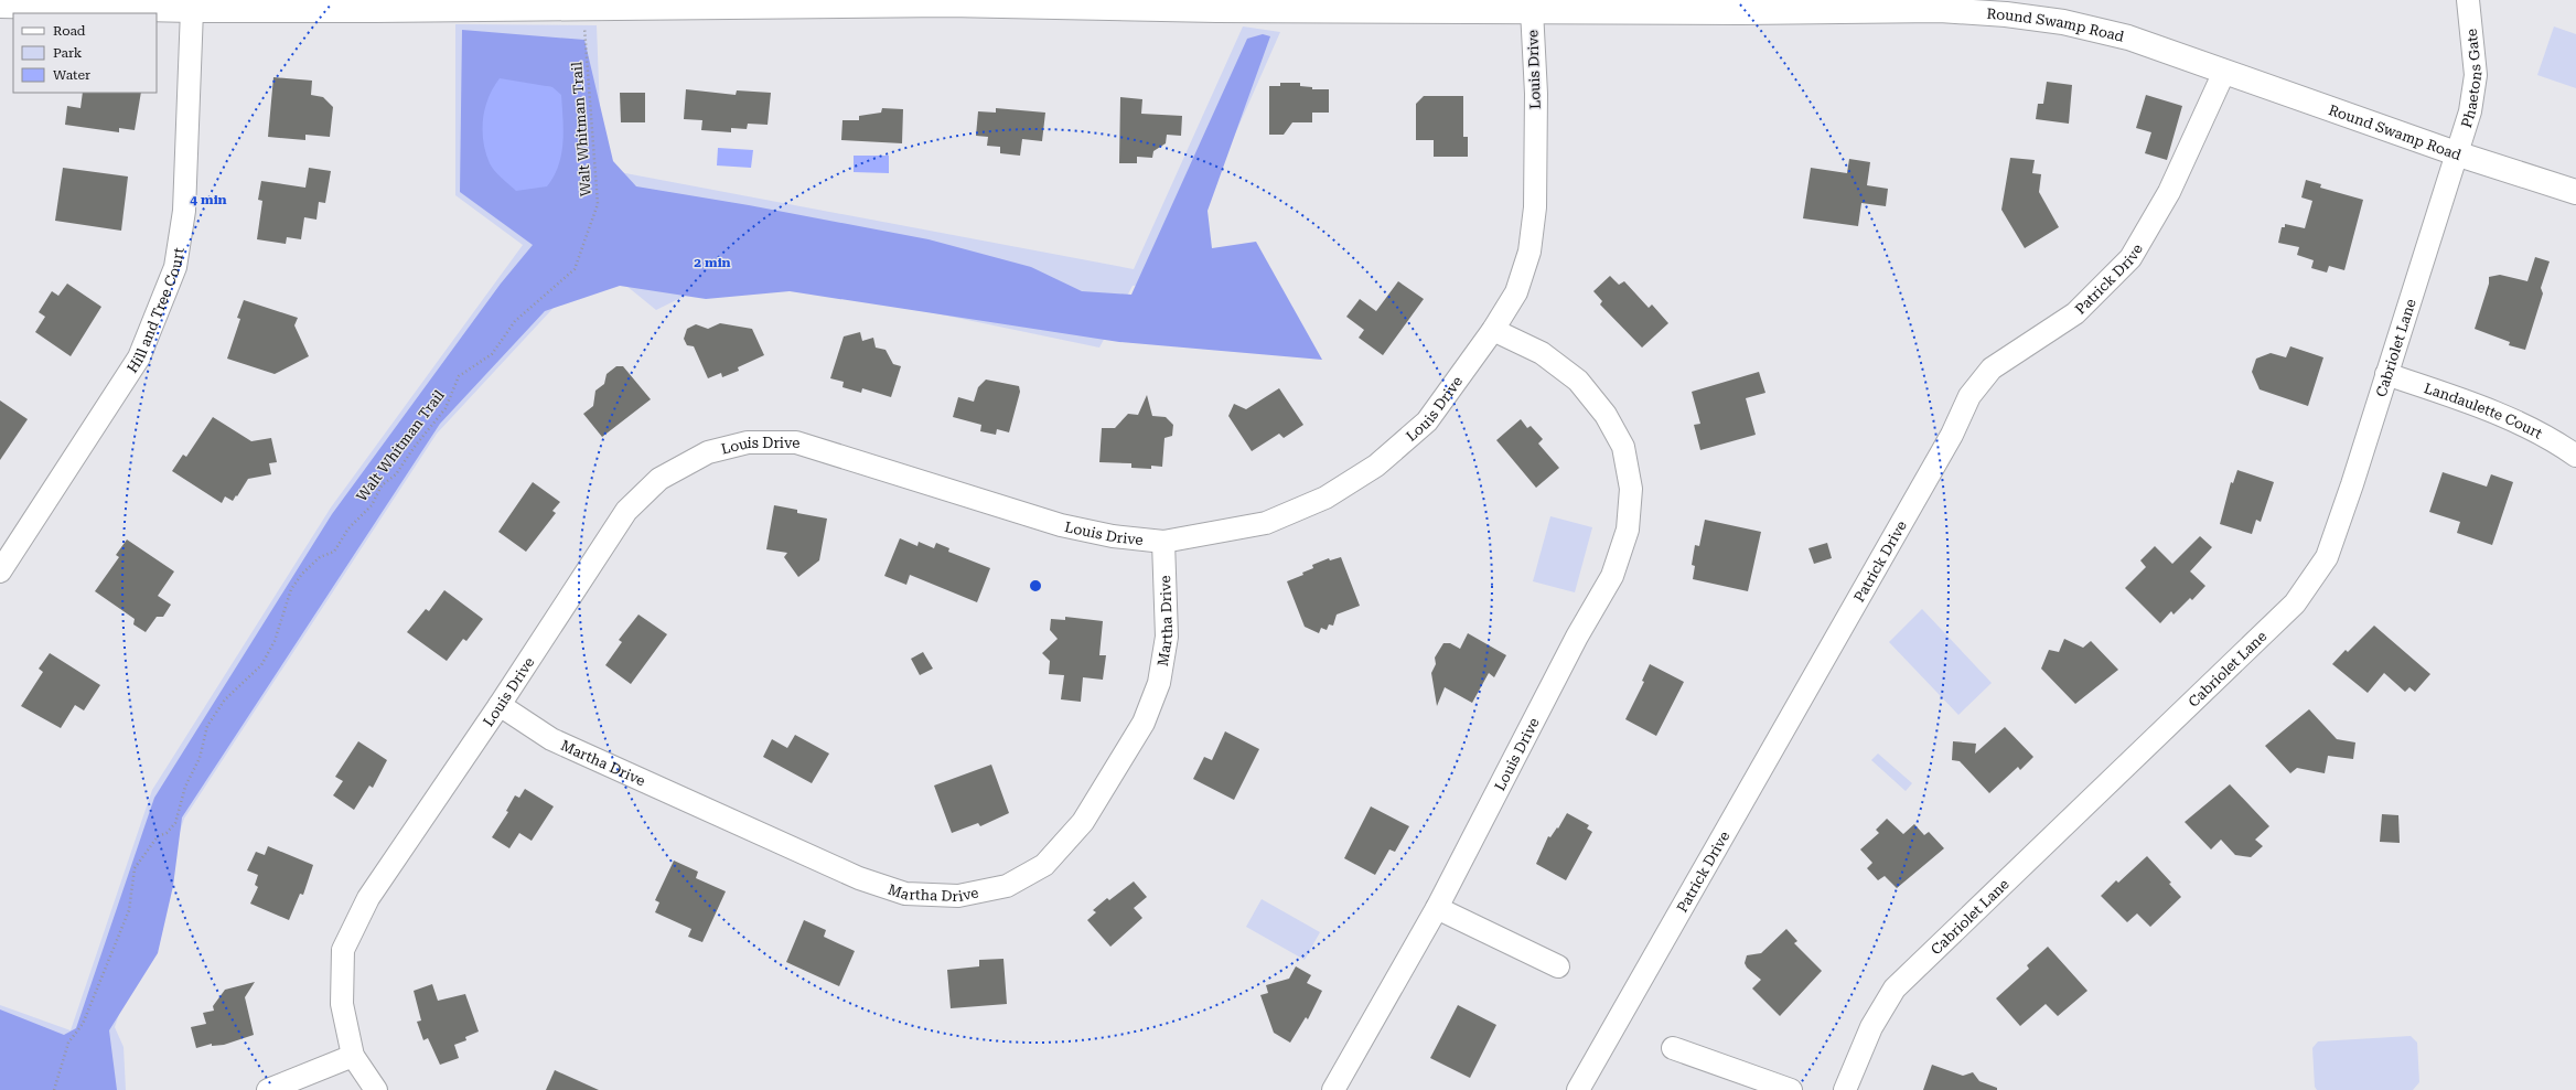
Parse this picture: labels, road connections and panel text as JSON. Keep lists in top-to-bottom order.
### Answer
{
  "streets": {
    "street": [
      "Round Swamp Road",
      "Louis Drive",
      "Phaetons Gate",
      "Patrick Drive",
      "Hill and Tree Court",
      "Cabriolet Lane",
      "Landaulette Court",
      "Martha Drive"
    ],
    "path": ["Walt Whitman Trail"]
  },
  "crossings": [
    ["Round Swamp Road", "Louis Drive"],
    ["Round Swamp Road", "Phaetons Gate"],
    ["Round Swamp Road", "Patrick Drive"],
    ["Round Swamp Road", "Hill and Tree Court"],
    ["Round Swamp Road", "Cabriolet Lane"],
    ["Louis Drive", "Martha Drive"],
    ["Phaetons Gate", "Cabriolet Lane"],
    ["Cabriolet Lane", "Landaulette Court"]
  ],
  "legend": ["Road", "Park", "Water"],
  "rings": ["4 min", "2 min"]
}
